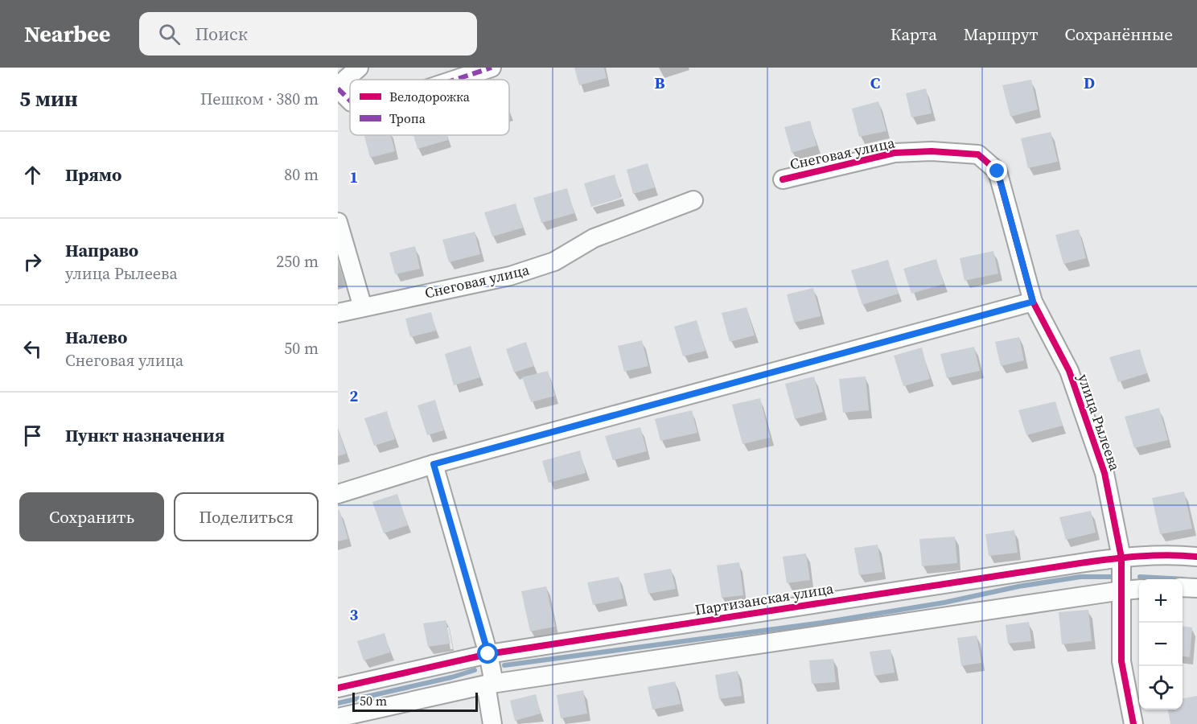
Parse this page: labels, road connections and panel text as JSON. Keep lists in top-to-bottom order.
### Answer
{
  "streets": {
    "street": ["Снеговая улица", "улица Рылеева", "Партизанская улица"]
  },
  "crossings": [
    ["Снеговая улица", "улица Рылеева"],
    ["улица Рылеева", "Партизанская улица"]
  ],
  "legend": ["Велодорожка", "Тропа"],
  "scale_bar": "50 m",
  "page": {
    "header": "Nearbee",
    "search": "Поиск",
    "nav": ["Карта", "Маршрут", "Сохранённые"],
    "heading": ["5 мин", "Пешком · 380 m"],
    "list": [
      ["Прямо", "80 m"],
      ["Направо", "улица Рылеева", "250 m"],
      ["Налево", "Снеговая улица", "50 m"],
      "Пункт назначения"
    ],
    "buttons": ["Сохранить", "Поделиться"],
    "map_buttons": ["+", "−"],
    "scale": "50 m"
  },
  "grid": {
    "columns": ["B", "C", "D"],
    "rows": ["1", "2", "3"]
  }
}
